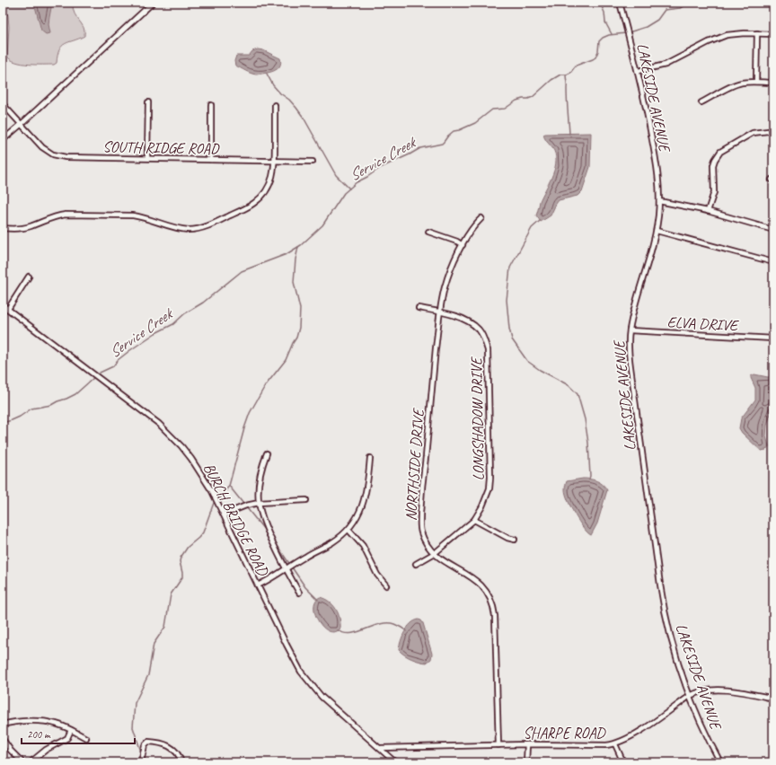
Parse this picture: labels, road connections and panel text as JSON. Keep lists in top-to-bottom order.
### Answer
{
  "streets": {
    "street": [
      "LAKESIDE AVENUE",
      "SOUTH RIDGE ROAD",
      "ELVA DRIVE",
      "LONGSHADOW DRIVE",
      "NORTHSIDE DRIVE",
      "BURCH BRIDGE ROAD",
      "SHARPE ROAD"
    ]
  },
  "crossings": [
    ["LAKESIDE AVENUE", "ELVA DRIVE"],
    ["LAKESIDE AVENUE", "SHARPE ROAD"],
    ["LONGSHADOW DRIVE", "NORTHSIDE DRIVE"],
    ["NORTHSIDE DRIVE", "SHARPE ROAD"],
    ["BURCH BRIDGE ROAD", "SHARPE ROAD"]
  ],
  "water": ["Service Creek"],
  "scale_bar": "200 m"
}
